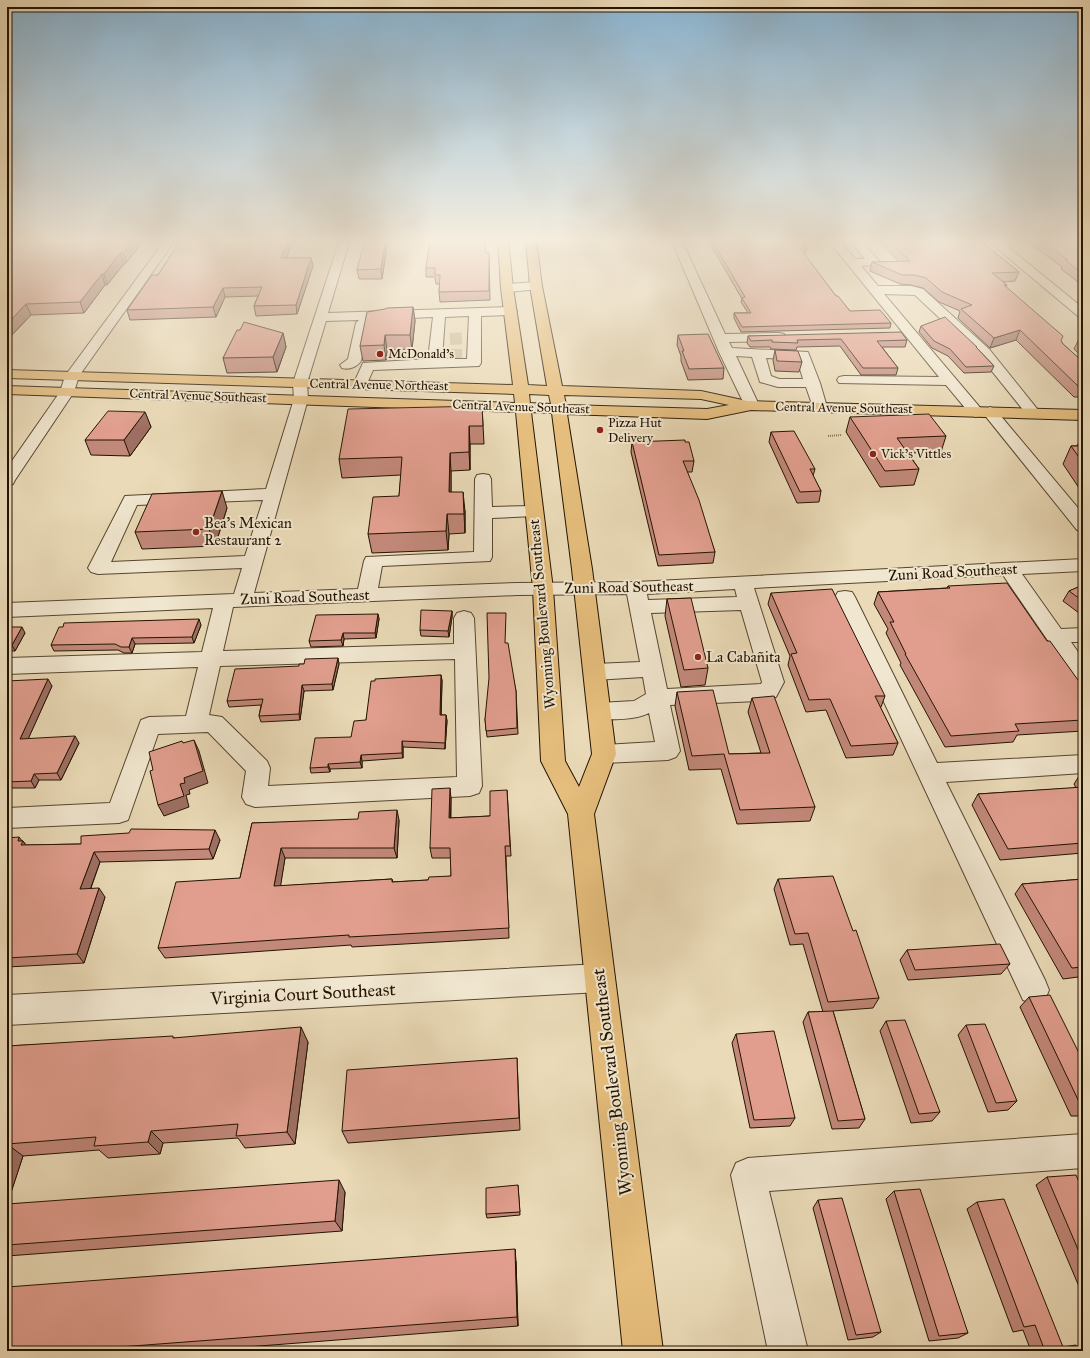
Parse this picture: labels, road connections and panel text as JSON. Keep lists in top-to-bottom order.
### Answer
{
  "streets": {
    "main road": ["Central Avenue Northeast", "Central Avenue Southeast", "Wyoming Boulevard Southeast"],
    "street": ["Zuni Road Southeast", "Virginia Court Southeast"]
  },
  "crossings": [
    ["Central Avenue Northeast", "Central Avenue Southeast"],
    ["Central Avenue Northeast", "Wyoming Boulevard Southeast"],
    ["Central Avenue Southeast", "Wyoming Boulevard Southeast"],
    ["Zuni Road Southeast", "Wyoming Boulevard Southeast"],
    ["Wyoming Boulevard Southeast", "Virginia Court Southeast"]
  ],
  "places": [
    "McDonald's",
    "Pizza Hut Delivery",
    "Vick's Vittles",
    "Bea's Mexican Restaurant 2",
    "La Cabañita"
  ]
}
